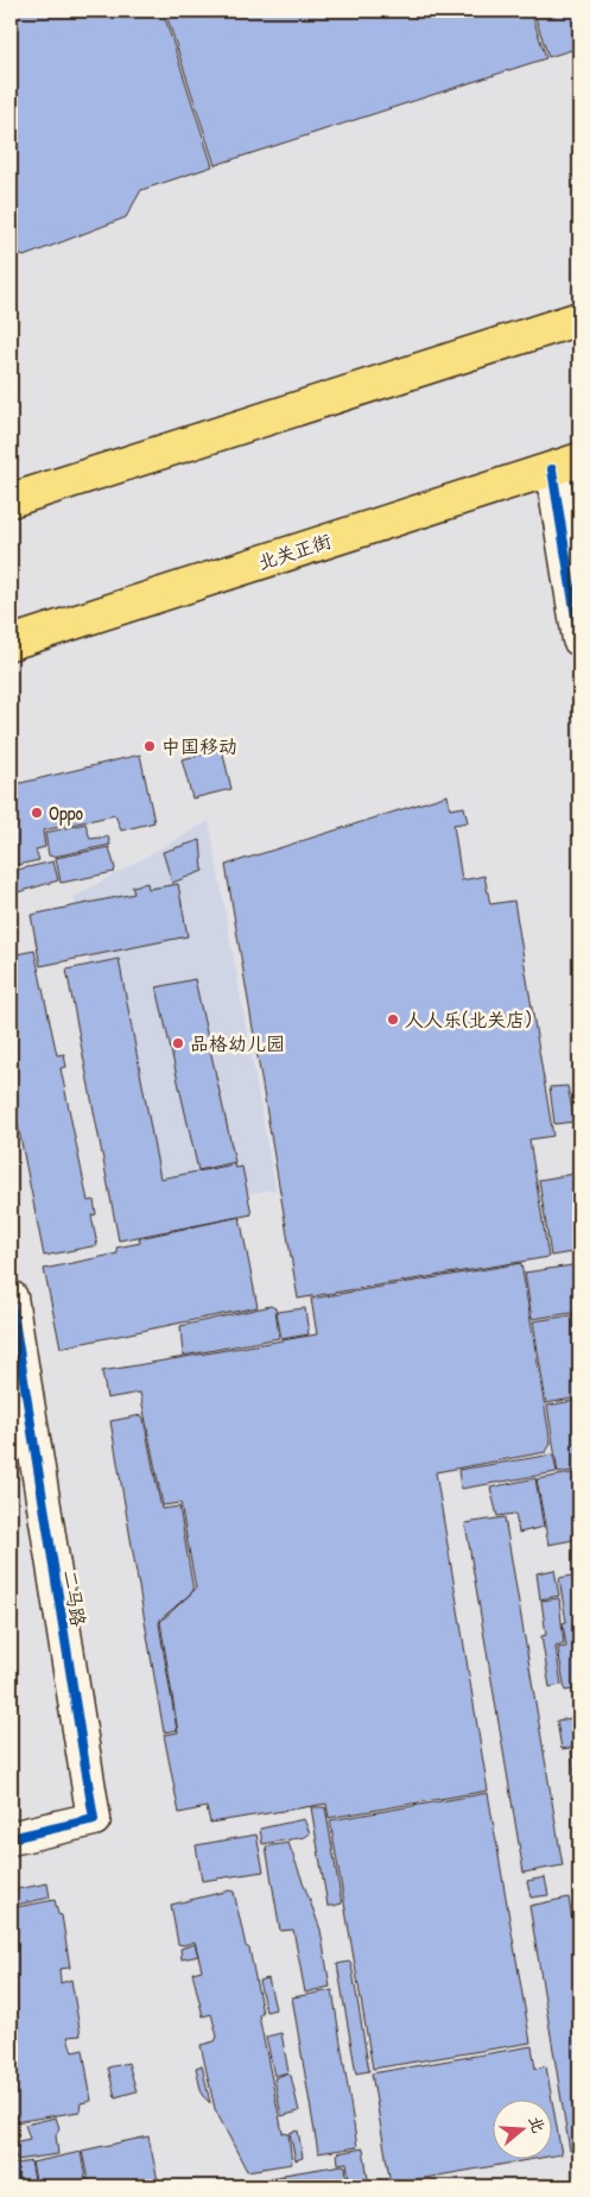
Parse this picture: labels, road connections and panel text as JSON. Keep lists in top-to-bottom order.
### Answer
{
  "streets": {
    "main road": ["北关正街"],
    "street": ["二马路"]
  },
  "places": [
    "中国移动",
    "Oppo",
    "人人乐(北关店)",
    "品格幼儿园"
  ],
  "north": "right"
}
